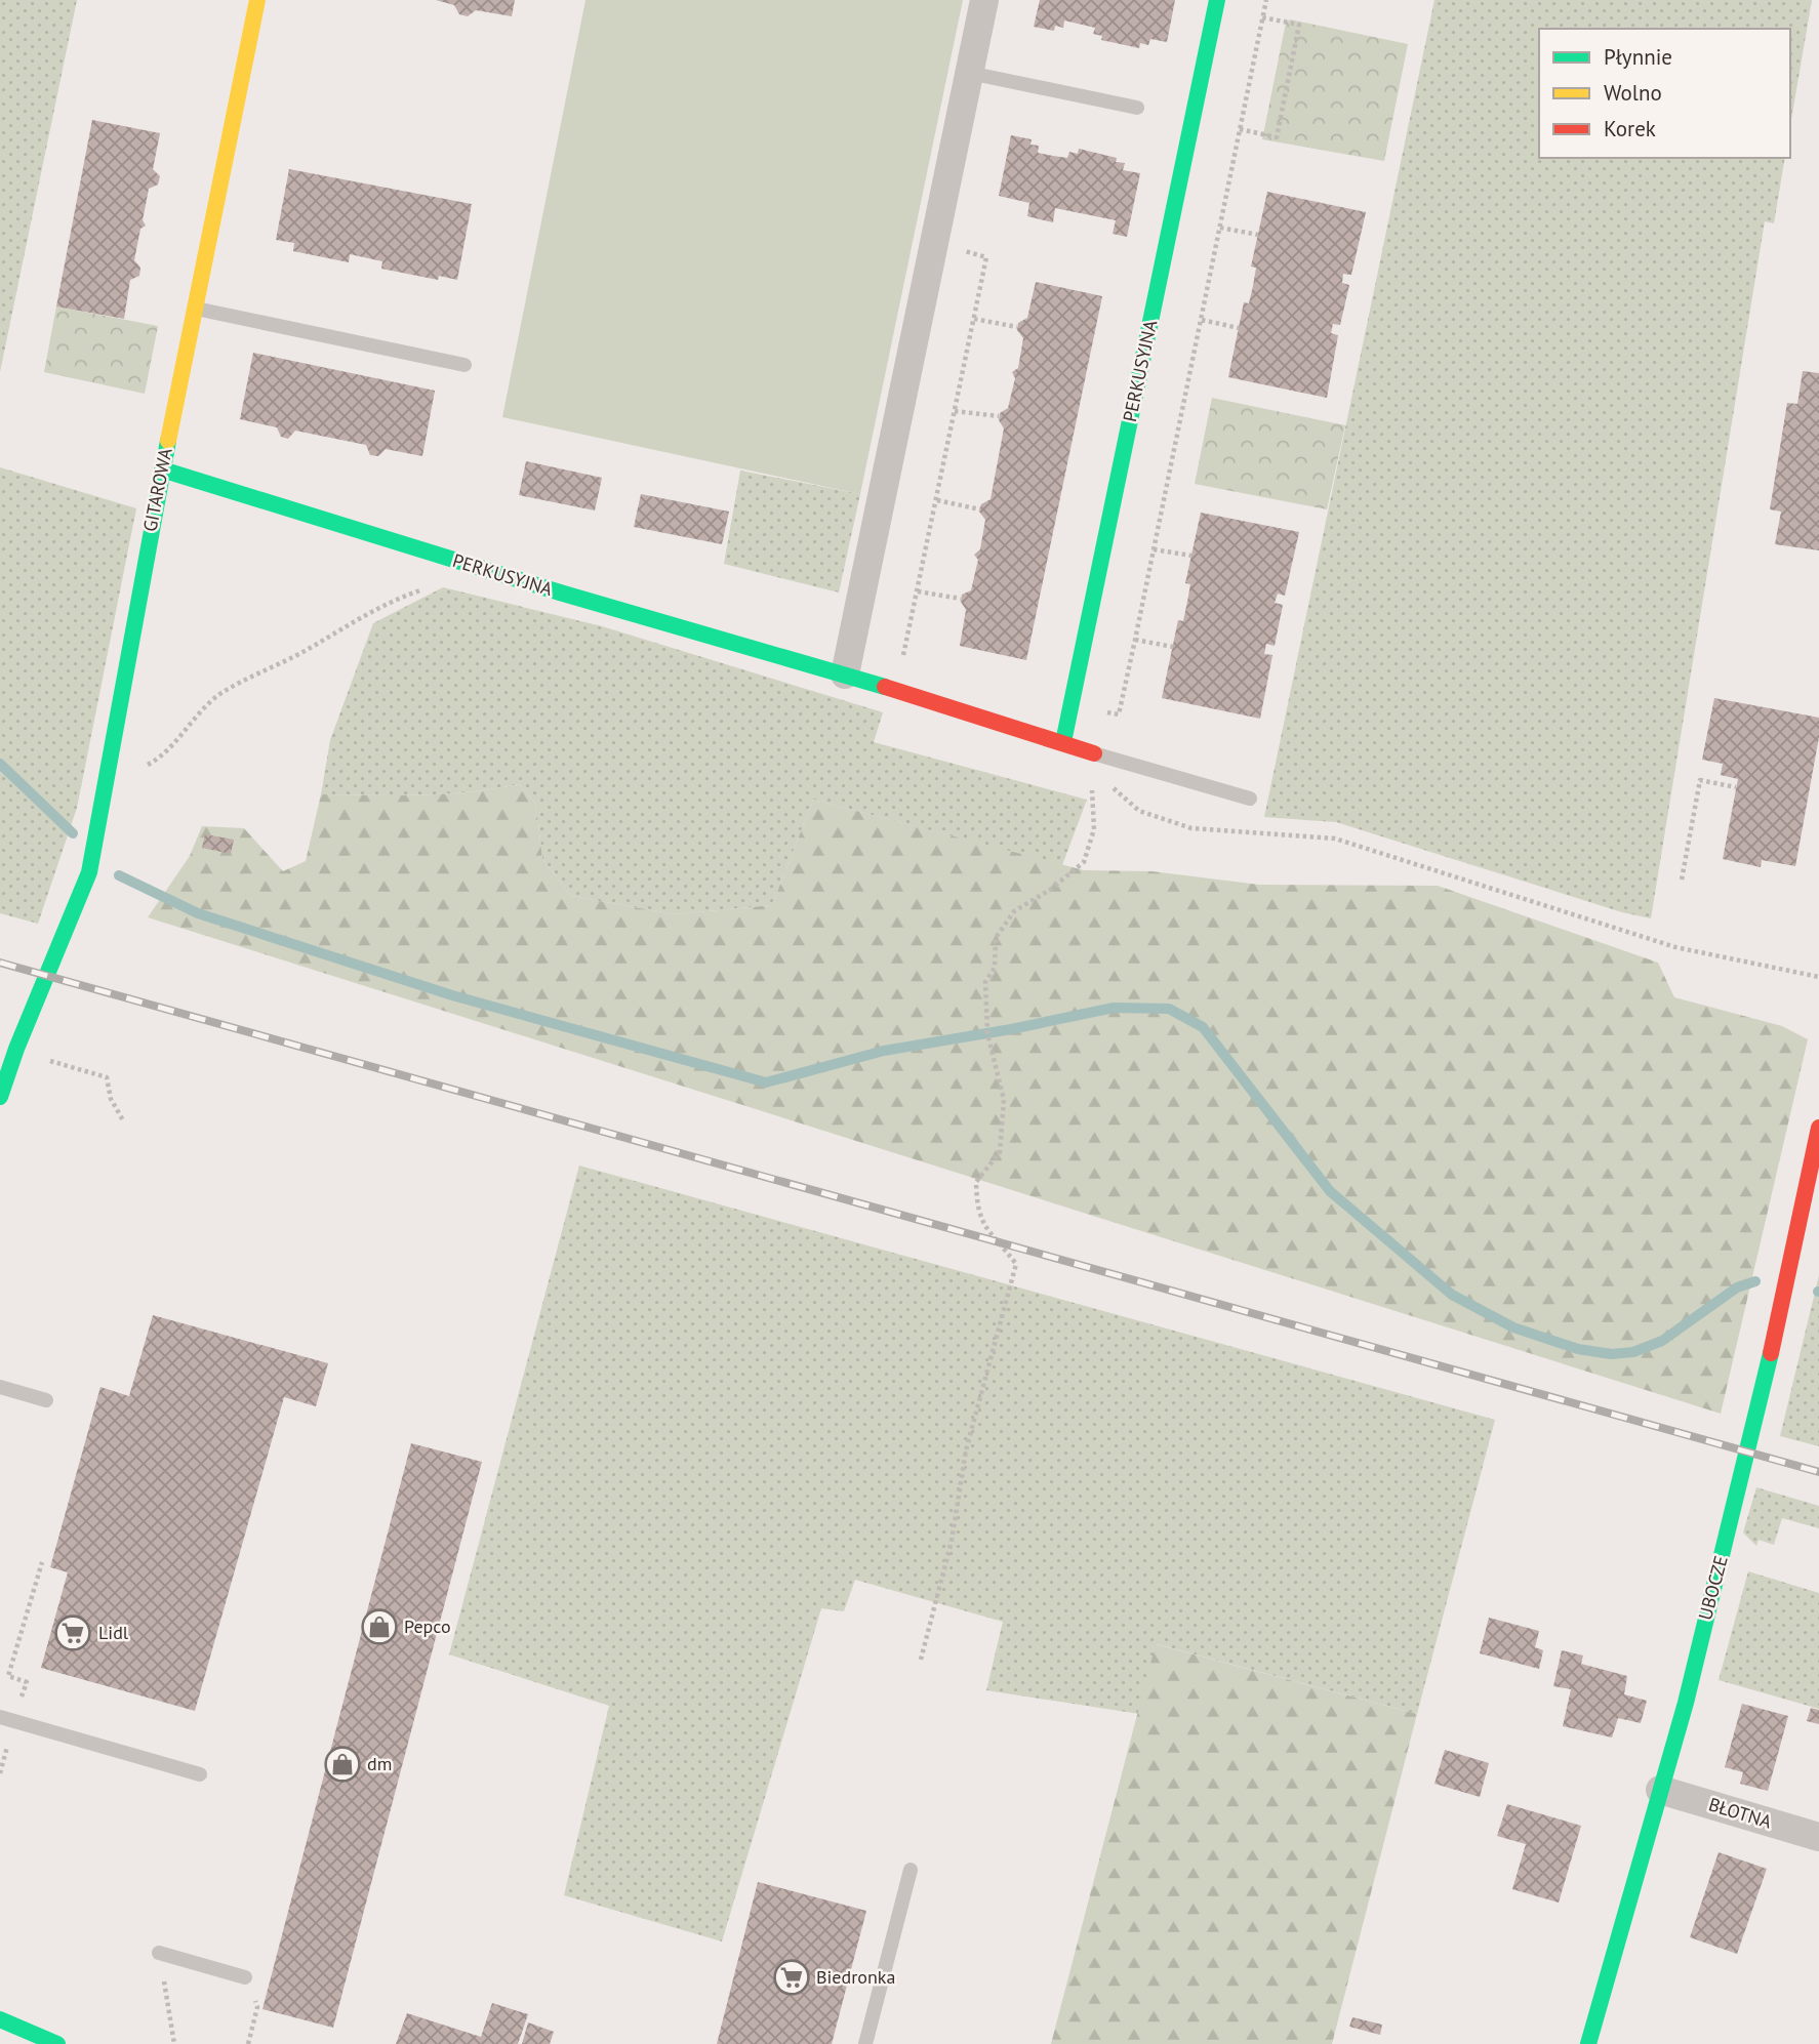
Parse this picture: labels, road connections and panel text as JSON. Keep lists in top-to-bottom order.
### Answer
{
  "streets": {
    "street": [
      "PERKUSYJNA",
      "GITAROWA",
      "UBOCZE",
      "BŁOTNA"
    ]
  },
  "crossings": [
    ["PERKUSYJNA", "GITAROWA"],
    ["UBOCZE", "BŁOTNA"]
  ],
  "places": {
    "shop": ["Pepco", "dm"],
    "supermarket": ["Lidl", "Biedronka"]
  },
  "legend": ["Płynnie", "Wolno", "Korek"]
}
